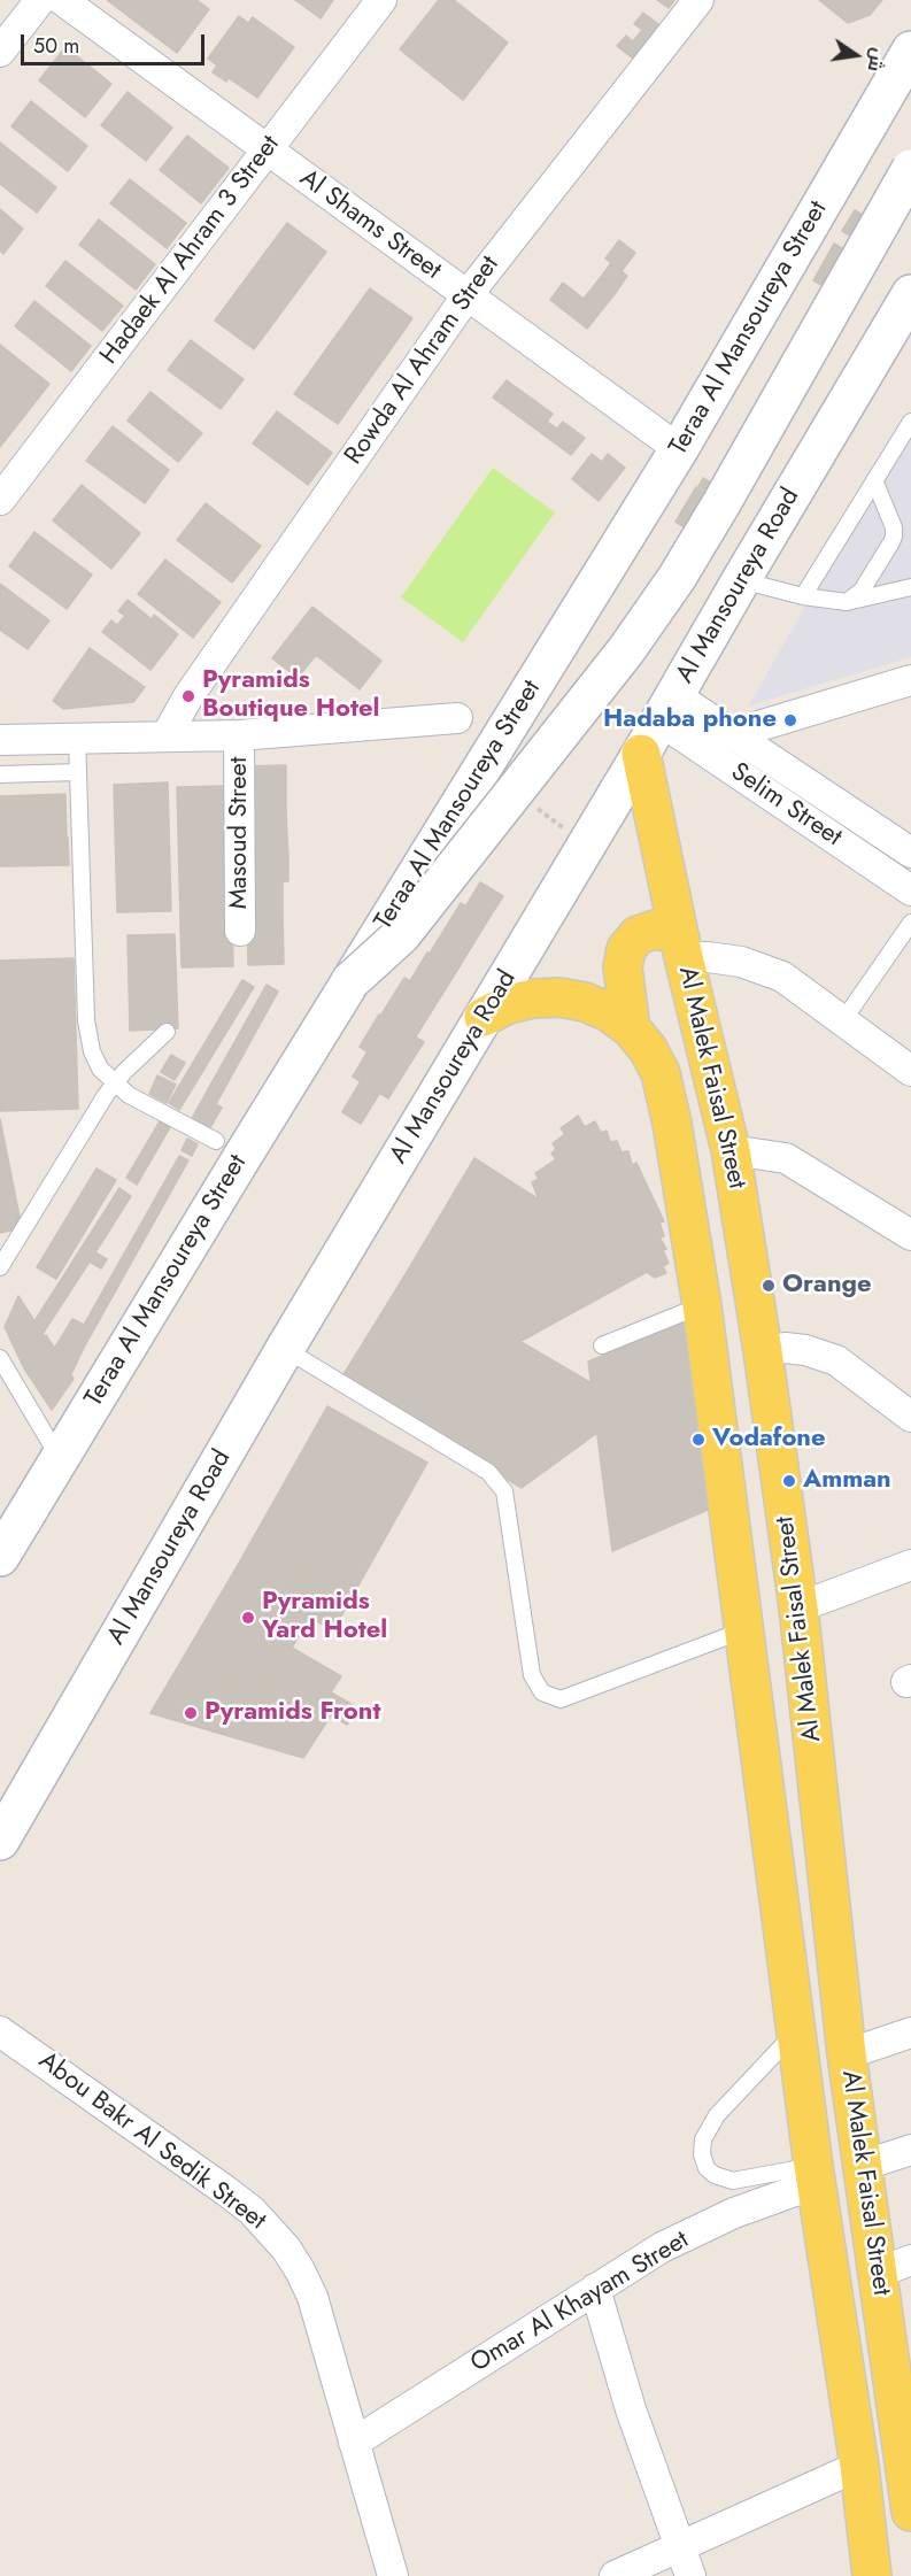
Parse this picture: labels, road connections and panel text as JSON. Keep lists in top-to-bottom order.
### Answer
{
  "streets": {
    "main road": ["Teraa Al Mansoureya Street", "Al Mansoureya Road", "Al Malek Faisal Street"],
    "street": [
      "Al Shams Street",
      "Hadaek Al Ahram 3 Street",
      "Rowda Al Ahram Street",
      "Selim Street",
      "Masoud Street",
      "Abou Bakr Al Sedik Street",
      "Omar Al Khayam Street"
    ]
  },
  "crossings": [
    ["Al Shams Street", "Hadaek Al Ahram 3 Street"],
    ["Al Shams Street", "Teraa Al Mansoureya Street"],
    ["Al Shams Street", "Rowda Al Ahram Street"],
    ["Al Mansoureya Road", "Selim Street"],
    ["Al Mansoureya Road", "Al Malek Faisal Street"],
    ["Al Malek Faisal Street", "Omar Al Khayam Street"],
    ["Abou Bakr Al Sedik Street", "Omar Al Khayam Street"]
  ],
  "places": [
    "Pyramids Boutique Hotel",
    "Hadaba phone",
    "Orange",
    "Vodafone",
    "Amman",
    "Pyramids Yard Hotel",
    "Pyramids Front"
  ],
  "scale_bar": "50 m",
  "north": "right"
}
